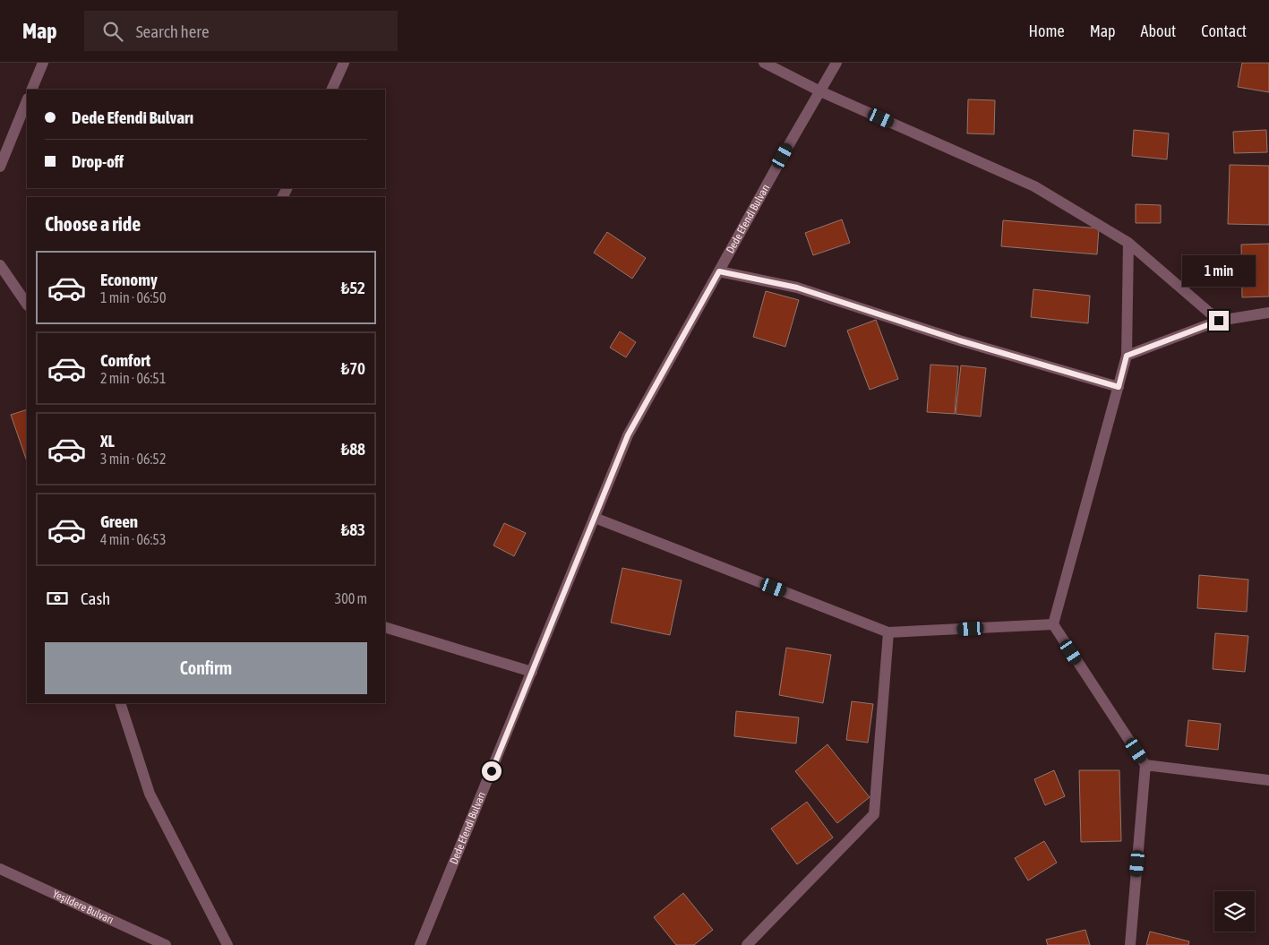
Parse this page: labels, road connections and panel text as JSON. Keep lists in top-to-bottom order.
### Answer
{
  "streets": {
    "street": ["Dede Efendi Bulvarı", "Yeşildere Bulvarı"]
  },
  "page": {
    "header": "Map",
    "search": "Search here",
    "nav": [
      "Home",
      "Map",
      "About",
      "Contact"
    ],
    "banner": ["Dede Efendi Bulvarı", "Drop-off"],
    "heading": "Choose a ride",
    "list": [
      {
        "name": "Economy",
        "note": "1 min · 06:50",
        "value": "₺52"
      },
      {
        "name": "Comfort",
        "note": "2 min · 06:51",
        "value": "₺70"
      },
      {
        "name": "XL",
        "note": "3 min · 06:52",
        "value": "₺88"
      },
      {
        "name": "Green",
        "note": "4 min · 06:53",
        "value": "₺83"
      }
    ],
    "bubble": "1 min",
    "pay": ["Cash", "300 m"],
    "buttons": "Confirm"
  }
}
